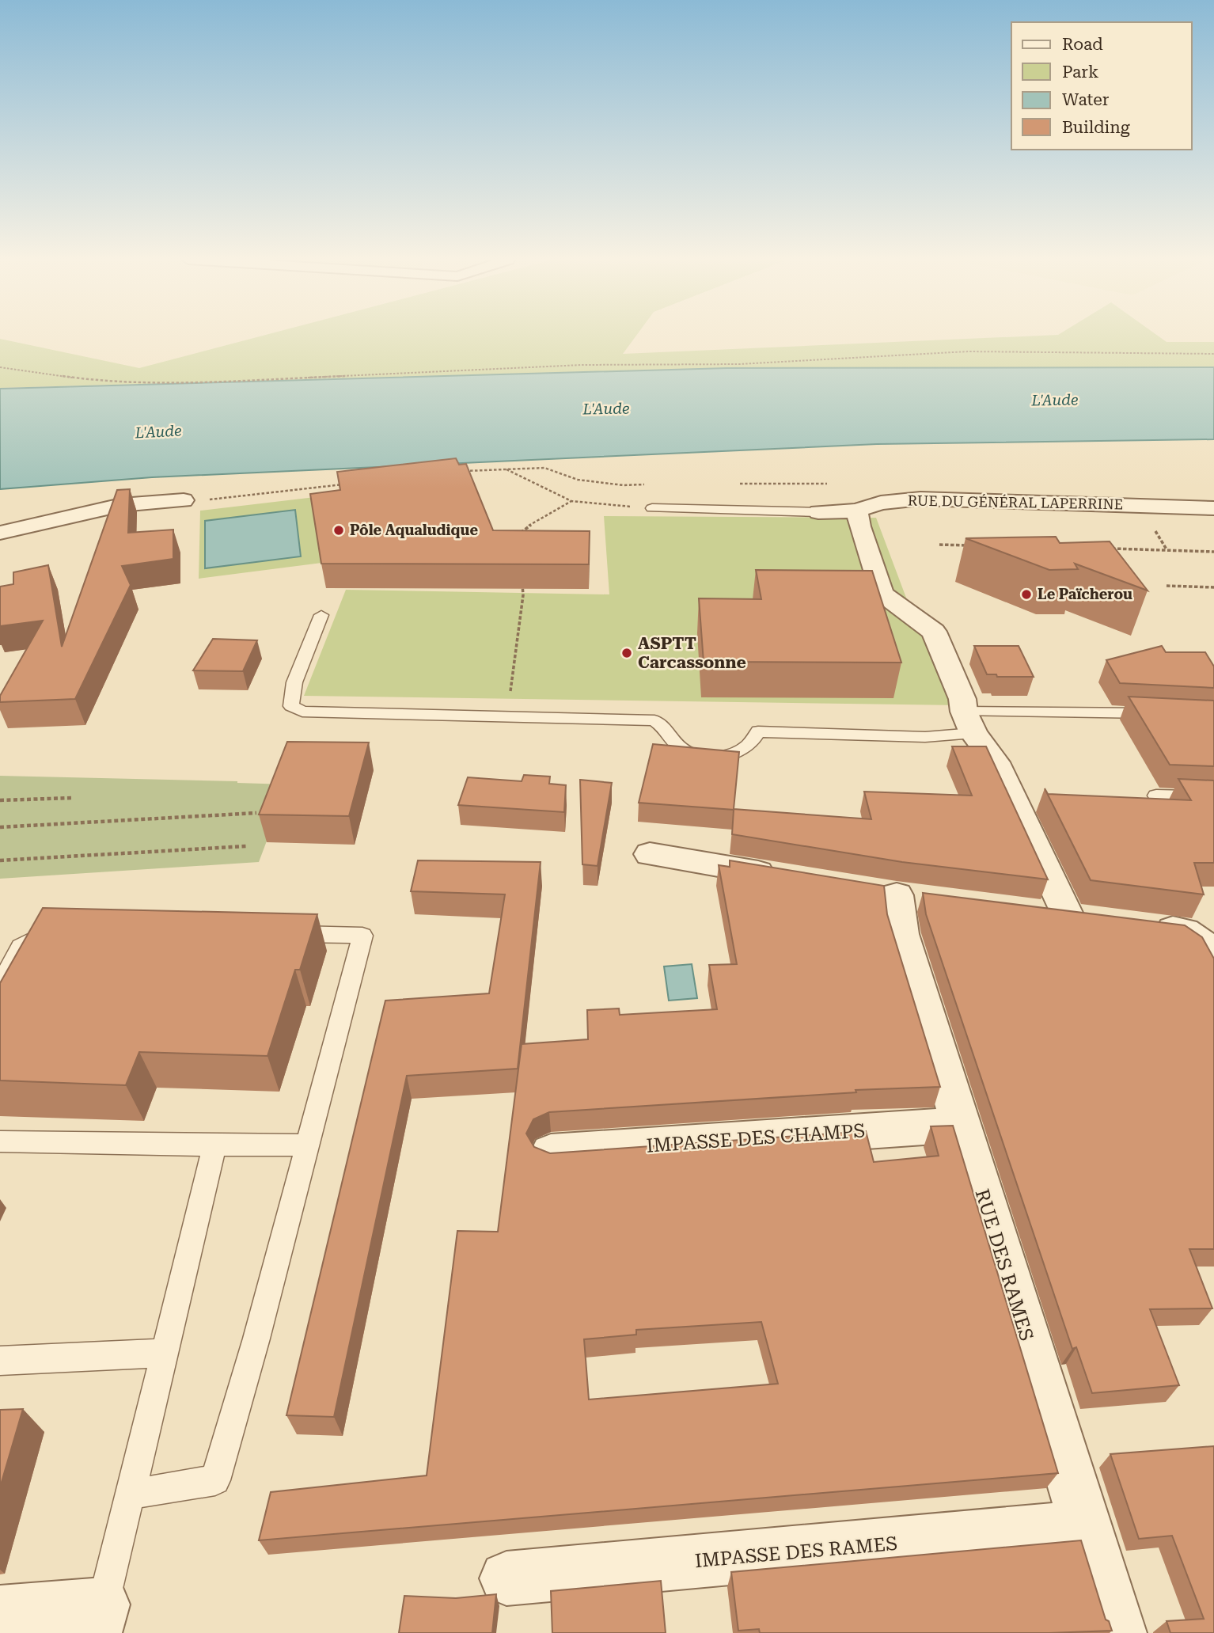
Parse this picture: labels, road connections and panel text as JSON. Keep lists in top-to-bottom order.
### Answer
{
  "streets": {
    "street": [
      "RUE DU GÉNÉRAL LAPERRINE",
      "IMPASSE DES CHAMPS",
      "RUE DES RAMES",
      "IMPASSE DES RAMES"
    ]
  },
  "crossings": [
    ["IMPASSE DES CHAMPS", "RUE DES RAMES"],
    ["RUE DES RAMES", "IMPASSE DES RAMES"]
  ],
  "water": ["L'Aude"],
  "places": ["Pôle Aqualudique", "Le Païcherou", "ASPTT Carcassonne"],
  "legend": [
    "Road",
    "Park",
    "Water",
    "Building"
  ]
}
